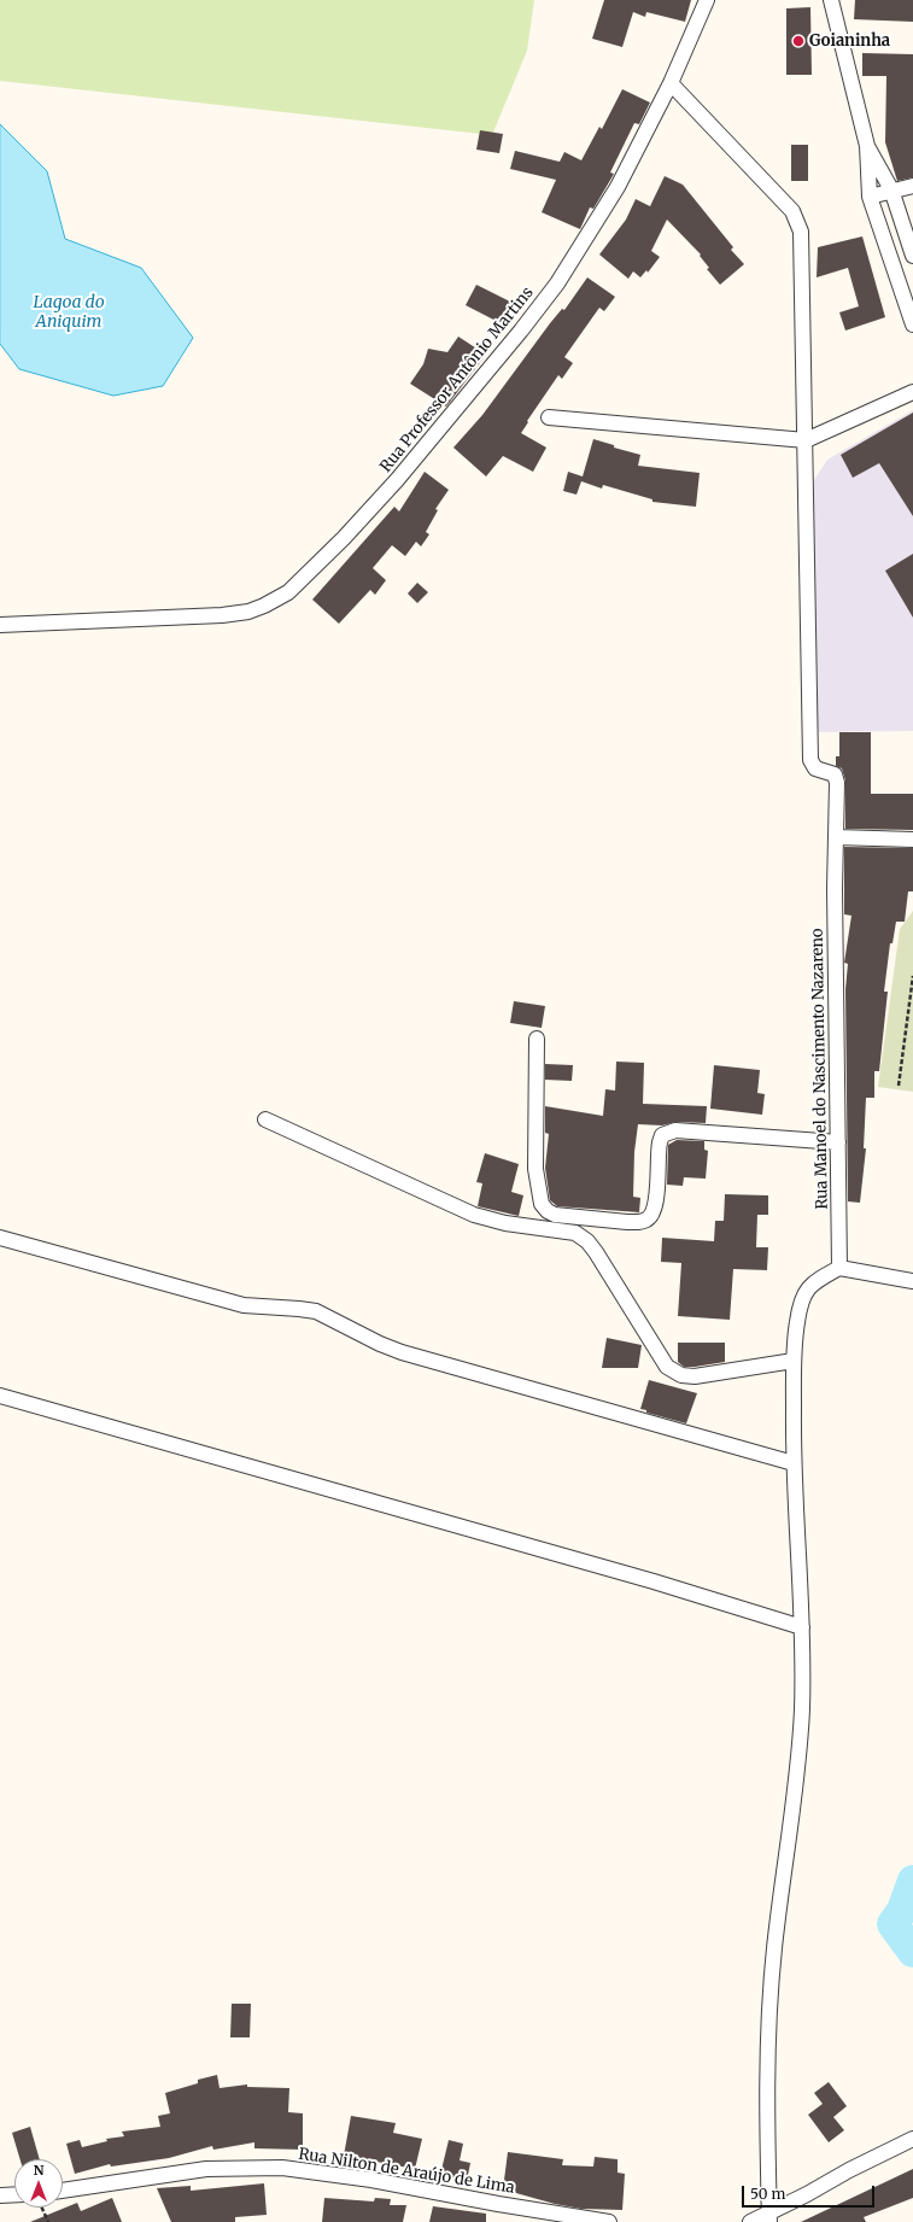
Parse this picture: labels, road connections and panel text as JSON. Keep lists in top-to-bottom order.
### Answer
{
  "streets": {
    "street": ["Rua Professor Antônio Martins", "Rua Manoel do Nascimento Nazareno", "Rua Nilton de Araújo de Lima"]
  },
  "water": ["Lagoa do Aniquim"],
  "places": ["Goianinha"],
  "scale_bar": "50 m",
  "north": "top"
}
